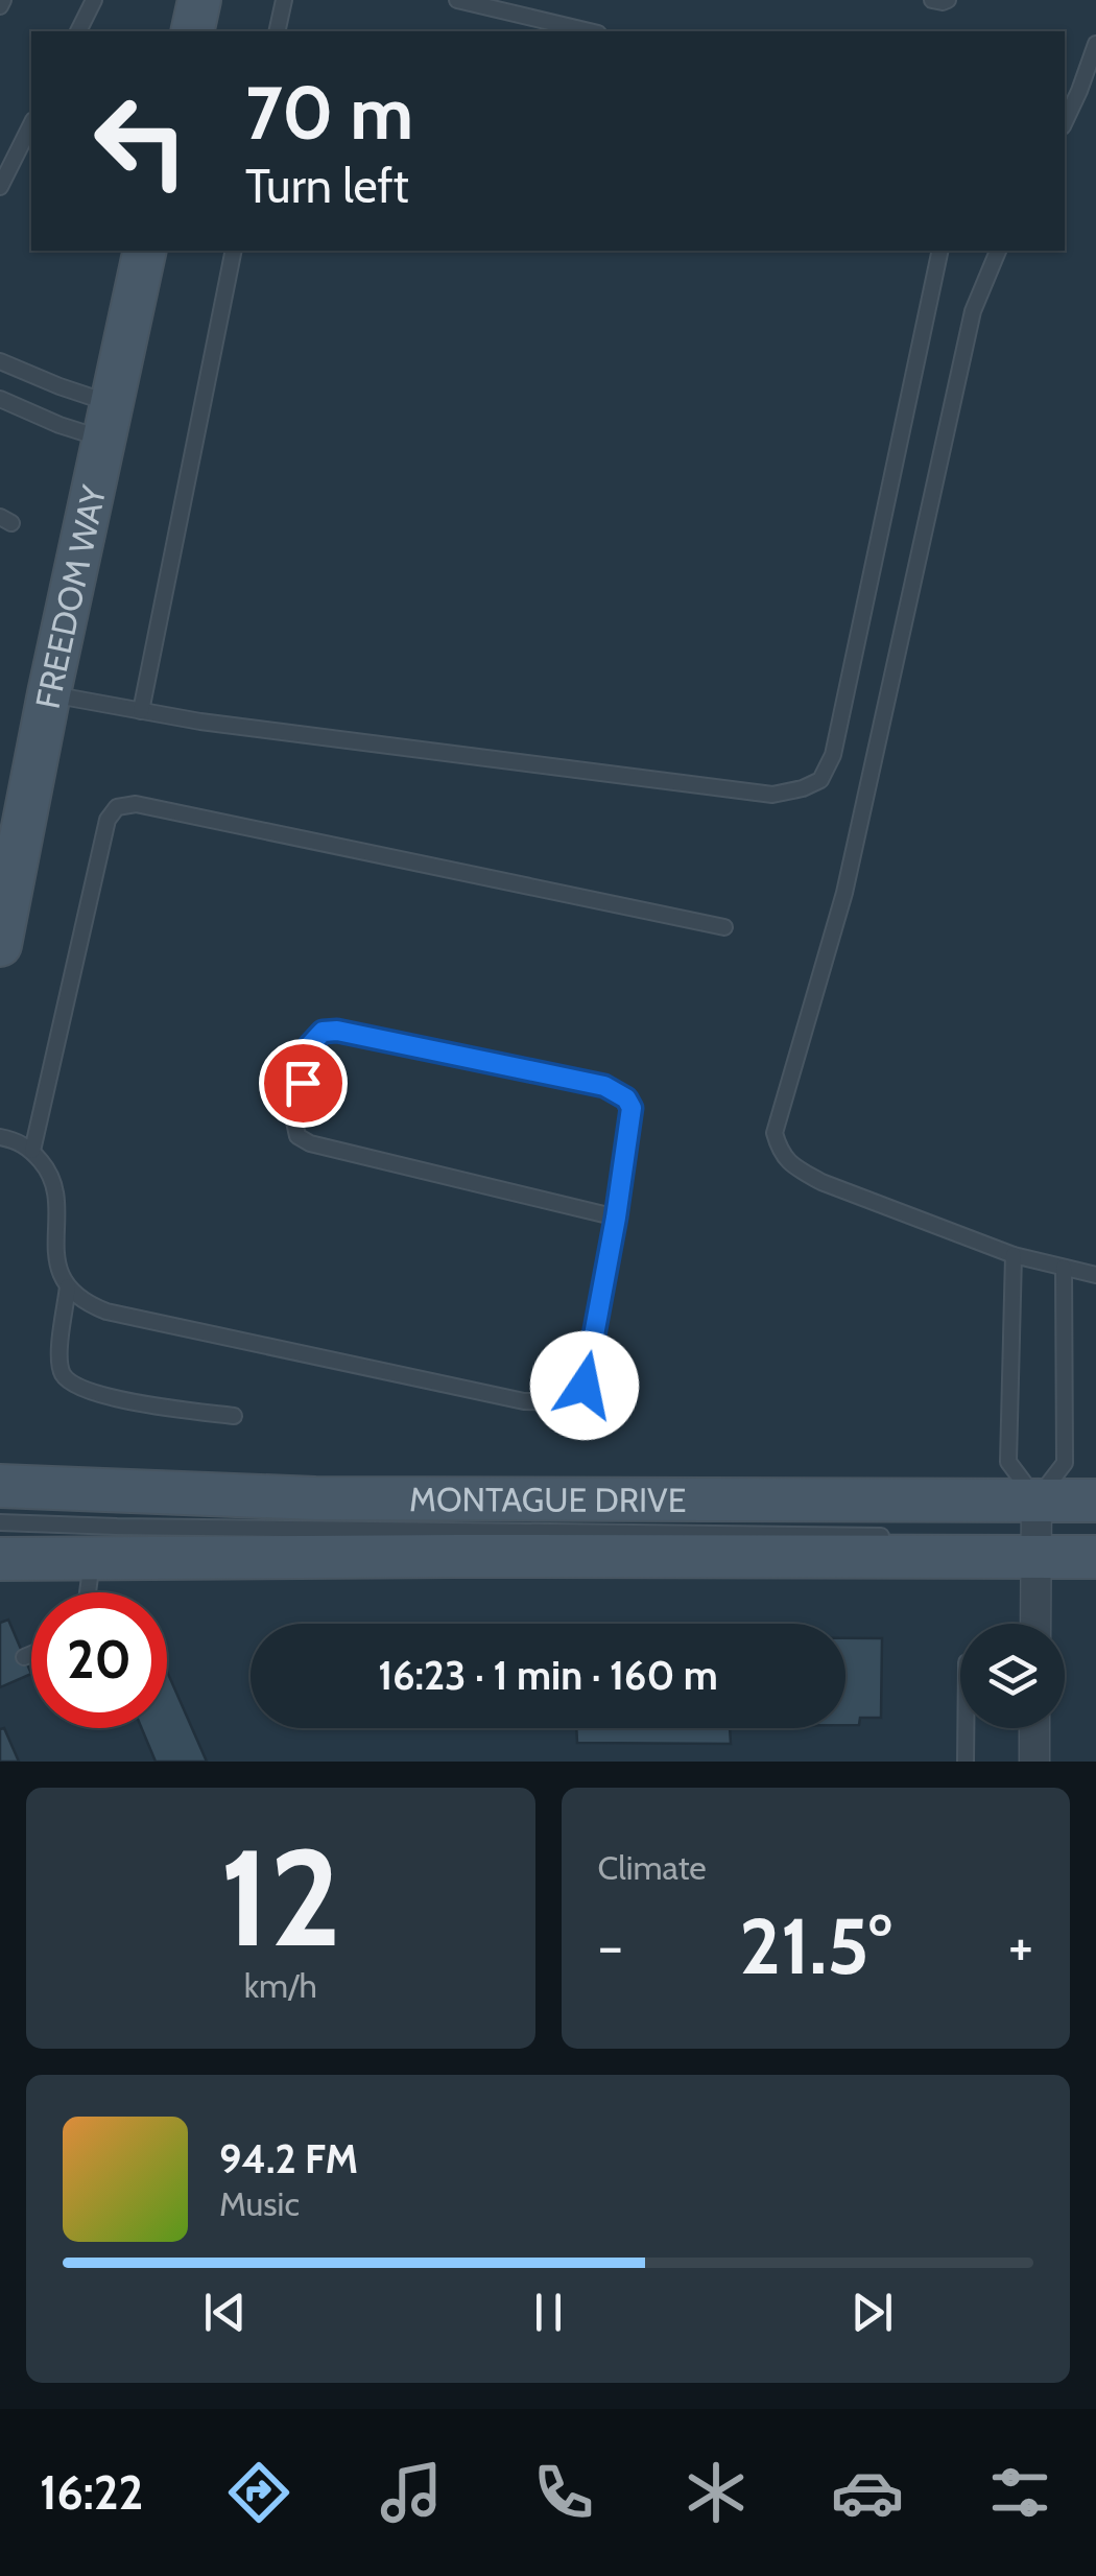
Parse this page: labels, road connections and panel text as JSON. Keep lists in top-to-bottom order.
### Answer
{
  "streets": {
    "main road": ["FREEDOM WAY", "MONTAGUE DRIVE"]
  },
  "page": {
    "turn": ["70 m", "Turn left"],
    "limit": "20",
    "trip": "16:23 · 1 min · 160 m",
    "tile": [
      ["12", "km/h"],
      "Climate"
    ],
    "heat": ["−", "21.5°", "+"],
    "song": ["94.2 FM", "Music"],
    "tabs": "16:22"
  }
}
